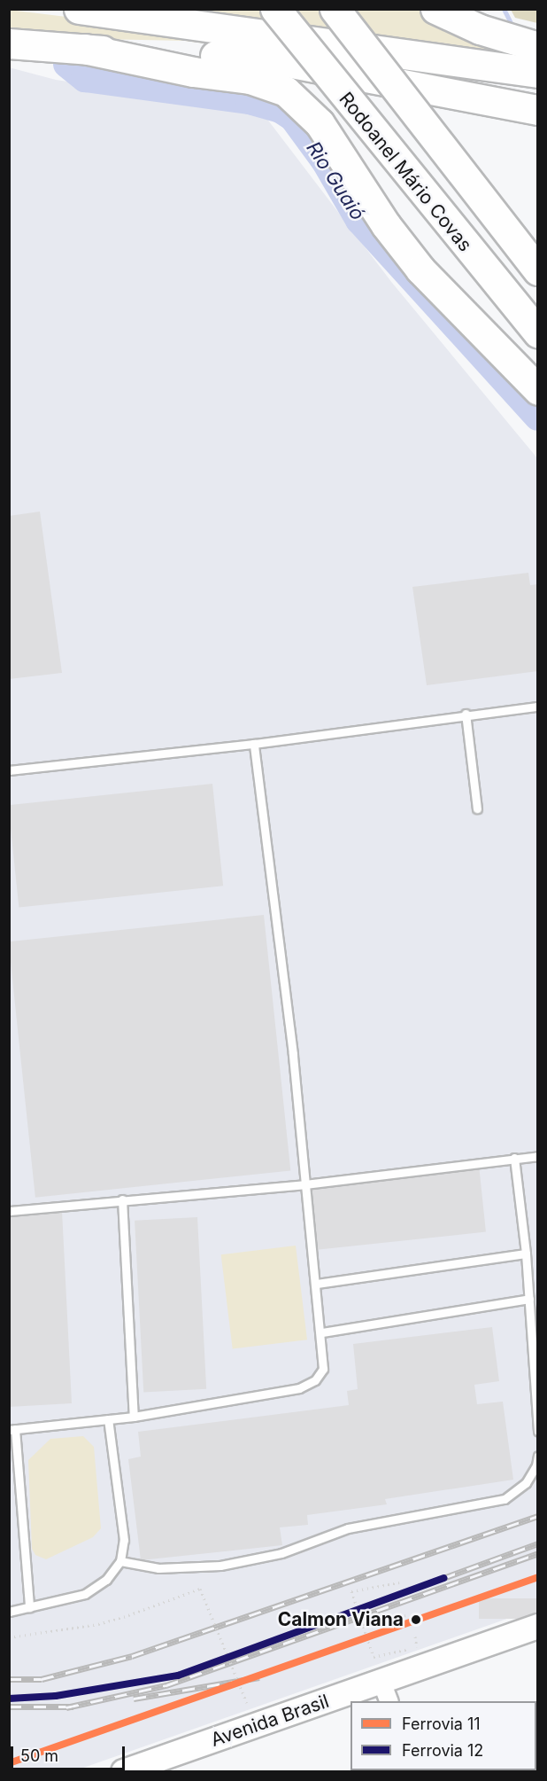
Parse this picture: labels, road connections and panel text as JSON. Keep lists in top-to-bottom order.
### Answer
{
  "streets": {
    "highway": ["Rodoanel Mário Covas"],
    "main road": ["Avenida Brasil"]
  },
  "water": ["Rio Guaió"],
  "places": ["Calmon Viana"],
  "lines": ["rail line 11", "rail line 12"],
  "legend": ["Ferrovia 11", "Ferrovia 12"],
  "scale_bar": "50 m"
}
